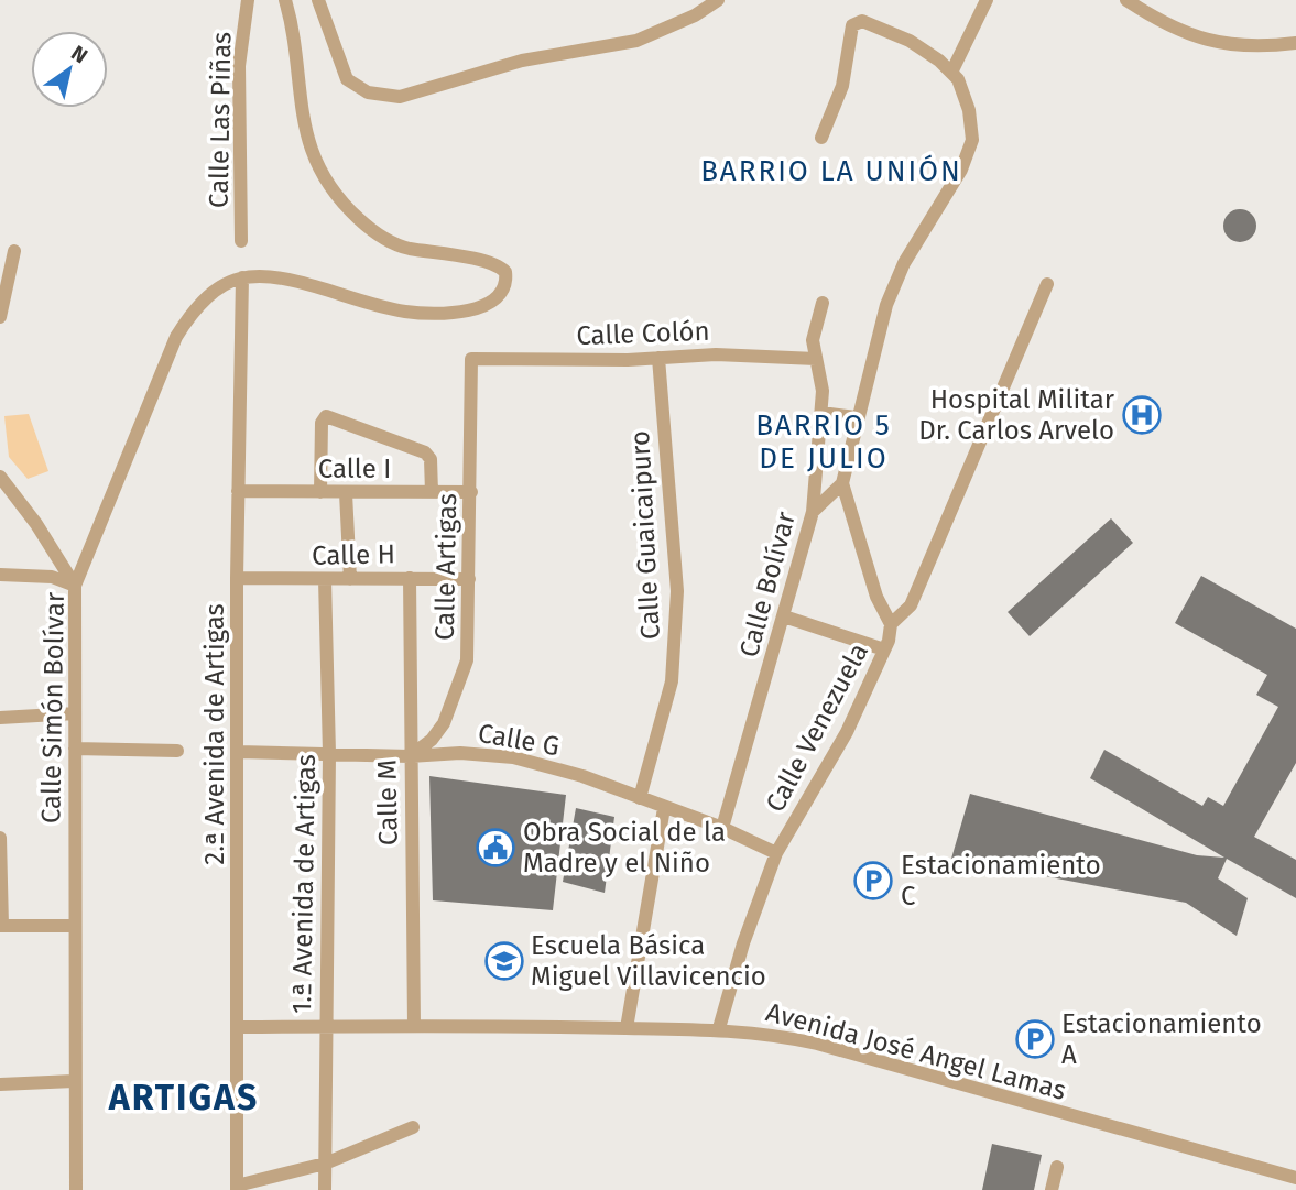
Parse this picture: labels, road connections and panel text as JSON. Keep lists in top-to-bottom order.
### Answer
{
  "streets": {
    "street": [
      "Calle Las Piñas",
      "Calle Colón",
      "Calle I",
      "Calle Guaicaipuro",
      "Calle H",
      "Calle Artigas",
      "Calle Bolívar",
      "Calle Simón Bolívar",
      "Calle Venezuela",
      "2.ª Avenida de Artigas",
      "Calle G",
      "Calle M",
      "1.ª Avenida de Artigas",
      "Avenida José Angel Lamas"
    ]
  },
  "crossings": [
    ["Calle Colón", "Calle Guaicaipuro"],
    ["Calle Colón", "Calle Artigas"],
    ["Calle Colón", "Calle Bolívar"],
    ["Calle I", "Calle Artigas"],
    ["Calle I", "2.ª Avenida de Artigas"],
    ["Calle Guaicaipuro", "Calle G"],
    ["Calle H", "Calle Artigas"],
    ["Calle H", "2.ª Avenida de Artigas"],
    ["Calle H", "Calle M"],
    ["Calle H", "1.ª Avenida de Artigas"],
    ["Calle Artigas", "Calle G"],
    ["Calle Artigas", "Calle M"],
    ["Calle Bolívar", "Calle G"],
    ["Calle Simón Bolívar", "2.ª Avenida de Artigas"],
    ["Calle Venezuela", "Calle G"],
    ["Calle Venezuela", "Avenida José Angel Lamas"],
    ["2.ª Avenida de Artigas", "Calle G"],
    ["2.ª Avenida de Artigas", "Avenida José Angel Lamas"],
    ["Calle G", "Calle M"],
    ["Calle G", "1.ª Avenida de Artigas"],
    ["Calle M", "Avenida José Angel Lamas"],
    ["1.ª Avenida de Artigas", "Avenida José Angel Lamas"]
  ],
  "districts": ["BARRIO LA UNIÓN", "BARRIO 5 DE JULIO", "ARTIGAS"],
  "places": {
    "hospital": ["Hospital Militar Dr. Carlos Arvelo"],
    "public building": ["Obra Social de la Madre y el Niño"],
    "parking": ["Estacionamiento C", "Estacionamiento A"],
    "school or university": ["Escuela Básica Miguel Villavicencio"]
  },
  "north": "top right"
}
